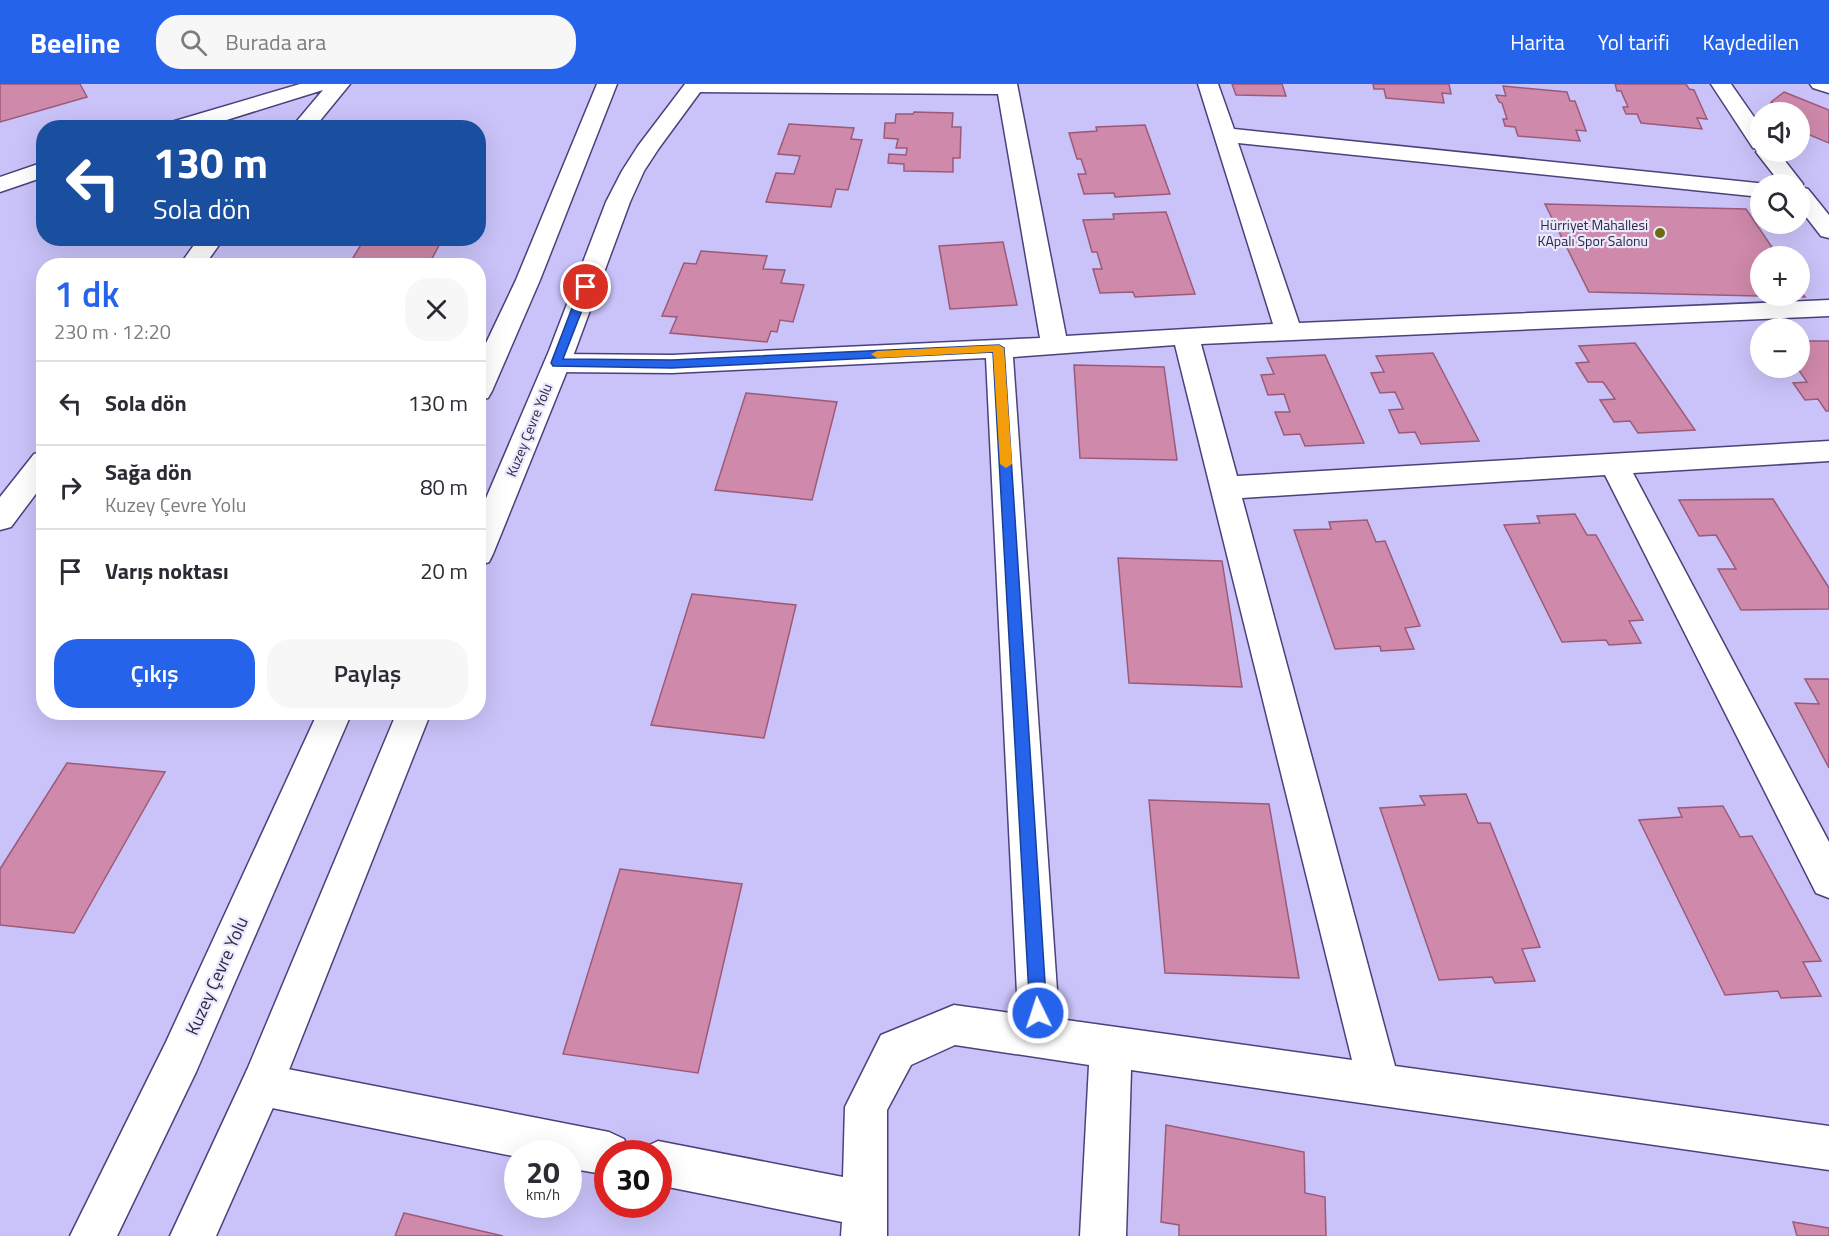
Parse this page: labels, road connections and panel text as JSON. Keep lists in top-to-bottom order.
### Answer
{
  "streets": {
    "street": ["Kuzey Çevre Yolu"]
  },
  "places": ["Hürriyet Mahallesi KApalı Spor Salonu"],
  "page": {
    "header": "Beeline",
    "search": "Burada ara",
    "nav": ["Harita", "Yol tarifi", "Kaydedilen"],
    "map_buttons": ["+", "−"],
    "turn": ["130 m", "Sola dön"],
    "heading": ["1 dk", "230 m · 12:20"],
    "list": [
      {
        "name": "Sola dön",
        "value": "130 m"
      },
      {
        "name": "Sağa dön",
        "note": "Kuzey Çevre Yolu",
        "value": "80 m"
      },
      {
        "name": "Varış noktası",
        "value": "20 m"
      }
    ],
    "buttons": ["Çıkış", "Paylaş"],
    "speed": "20 km/h",
    "limit": "30"
  }
}
